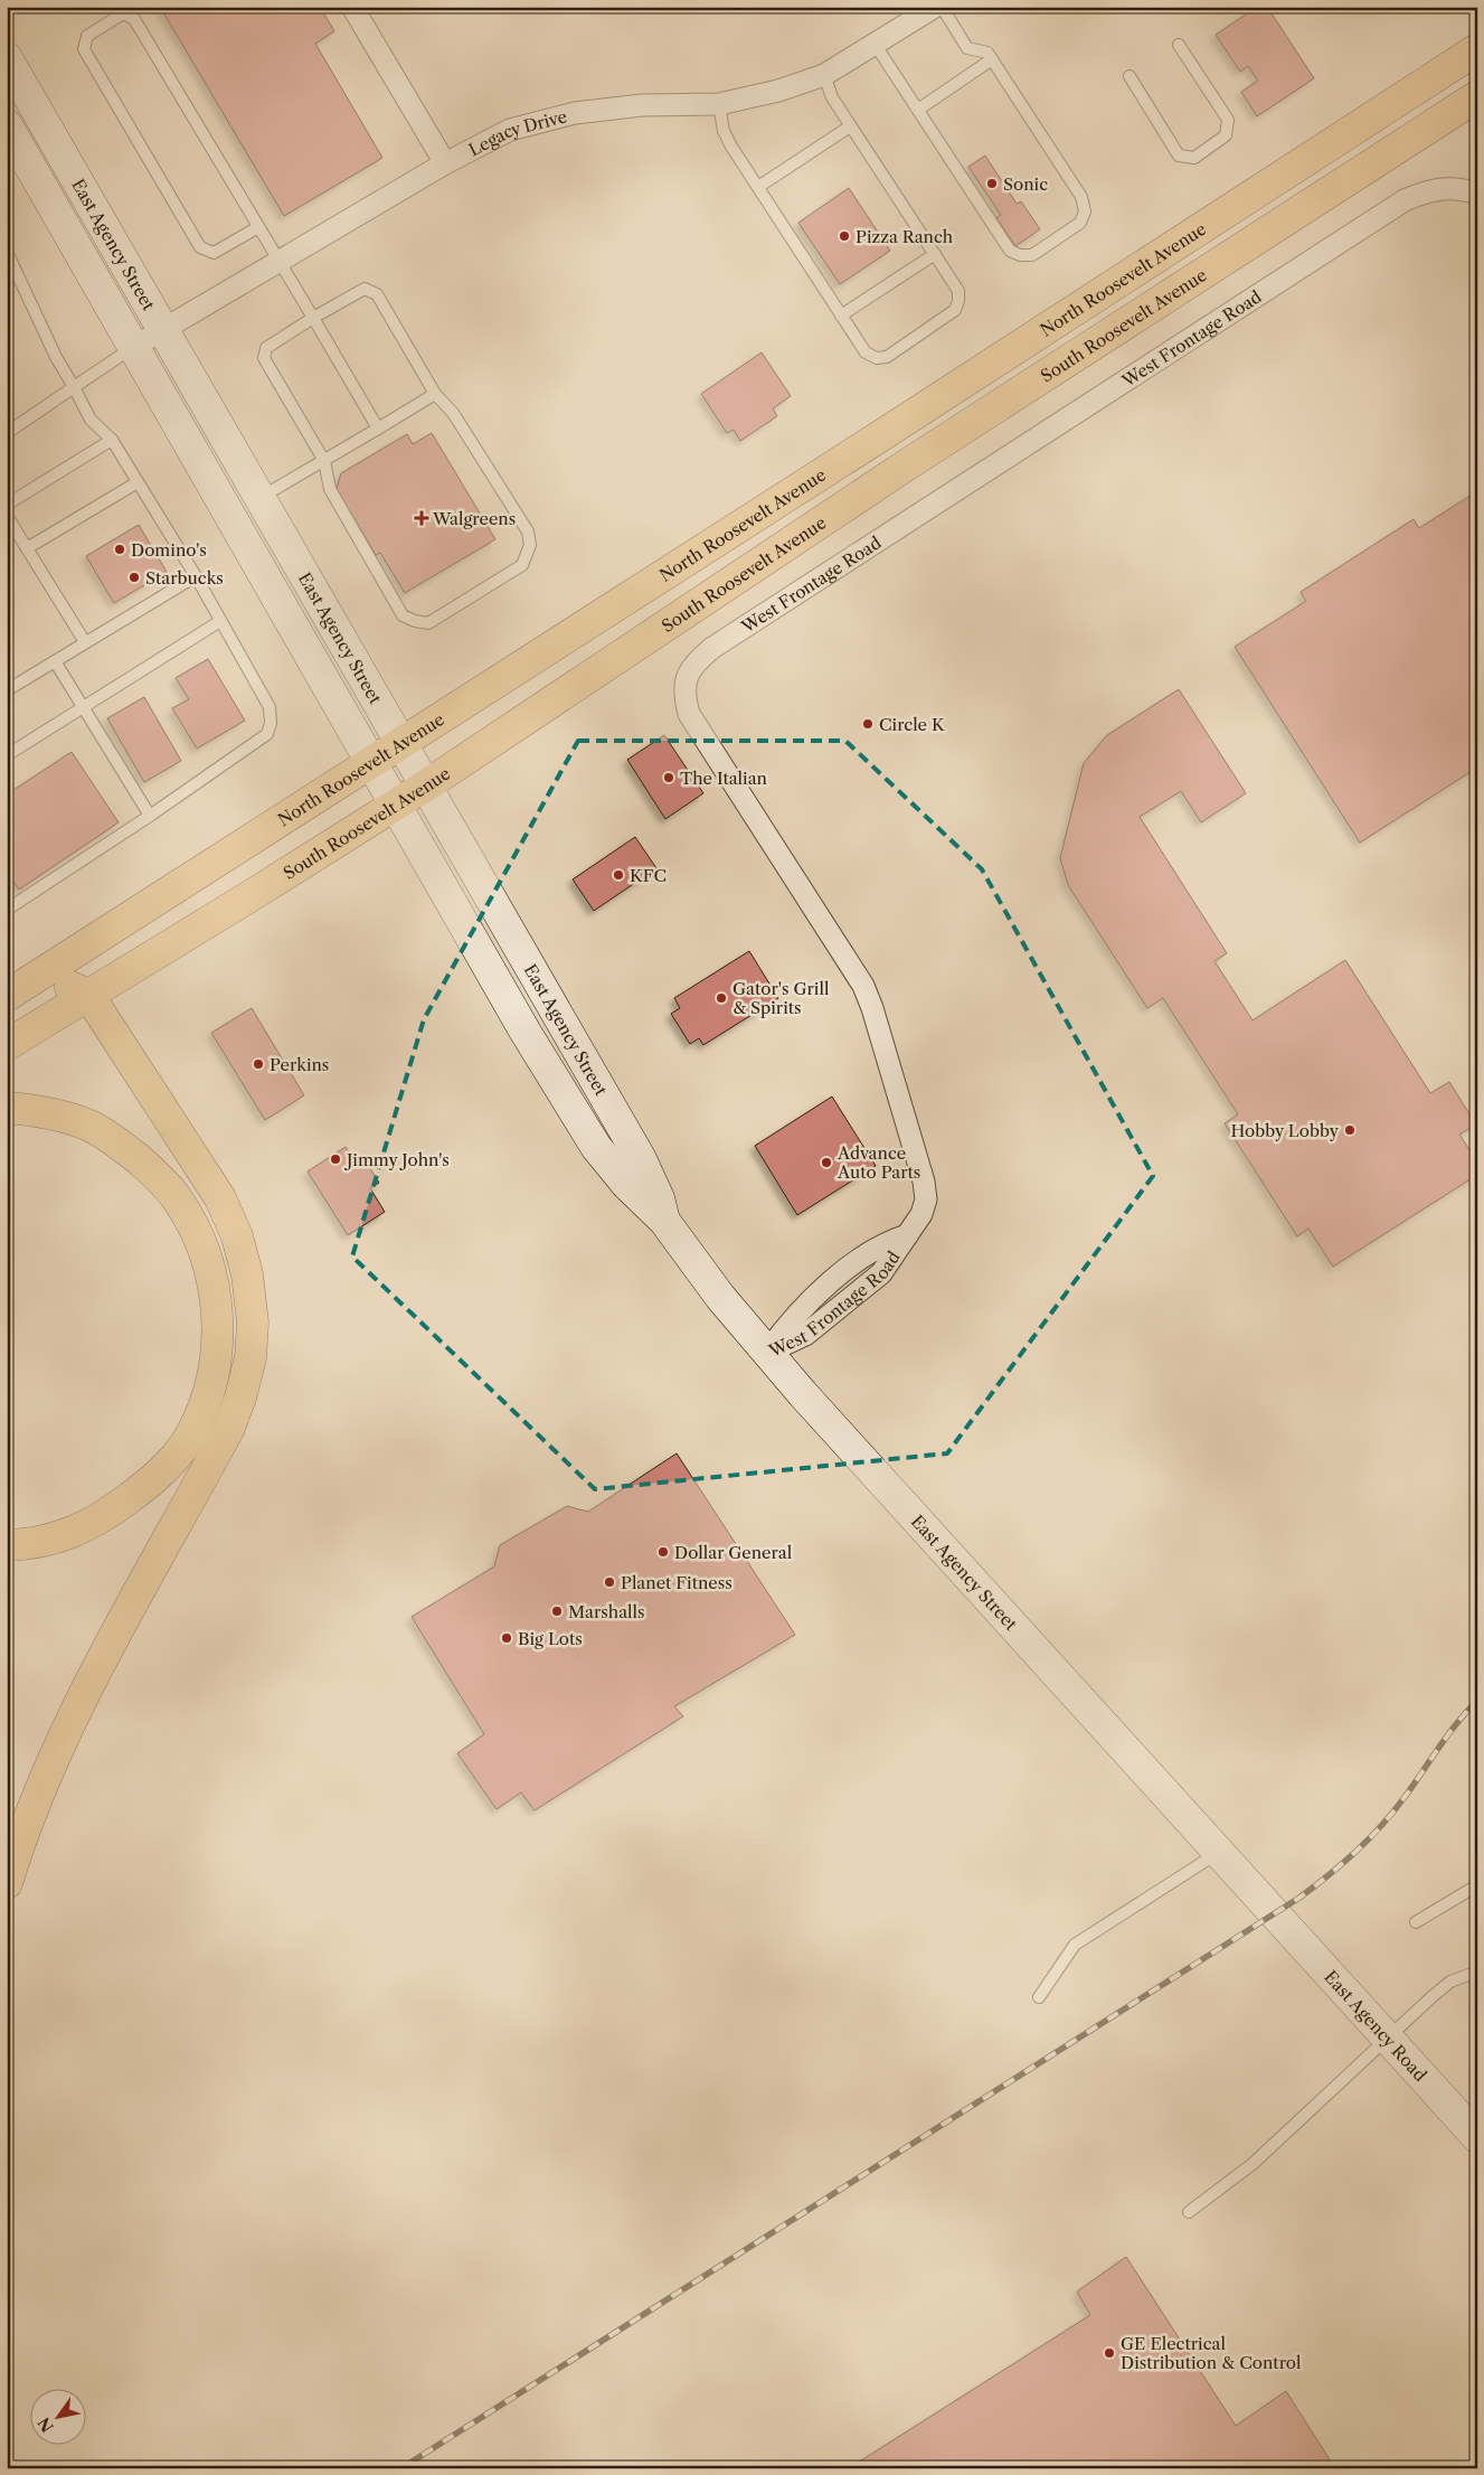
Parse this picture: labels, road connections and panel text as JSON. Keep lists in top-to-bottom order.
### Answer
{
  "streets": {
    "highway": ["North Roosevelt Avenue", "South Roosevelt Avenue"],
    "main road": ["East Agency Street", "East Agency Road"],
    "street": ["Legacy Drive", "West Frontage Road"]
  },
  "crossings": [
    ["Legacy Drive", "East Agency Street"],
    ["East Agency Street", "North Roosevelt Avenue"],
    ["East Agency Street", "South Roosevelt Avenue"],
    ["East Agency Street", "West Frontage Road"],
    ["East Agency Street", "East Agency Road"]
  ],
  "places": {
    "other": [
      "Sonic",
      "Pizza Ranch",
      "Domino's",
      "Starbucks",
      "Circle K",
      "The Italian",
      "KFC",
      "Gator's Grill & Spirits",
      "Perkins",
      "Hobby Lobby",
      "Jimmy John's",
      "Advance Auto Parts",
      "Dollar General",
      "Planet Fitness",
      "Marshalls",
      "Big Lots",
      "GE Electrical Distribution & Control"
    ],
    "health": ["Walgreens"]
  },
  "north": "bottom left"
}
